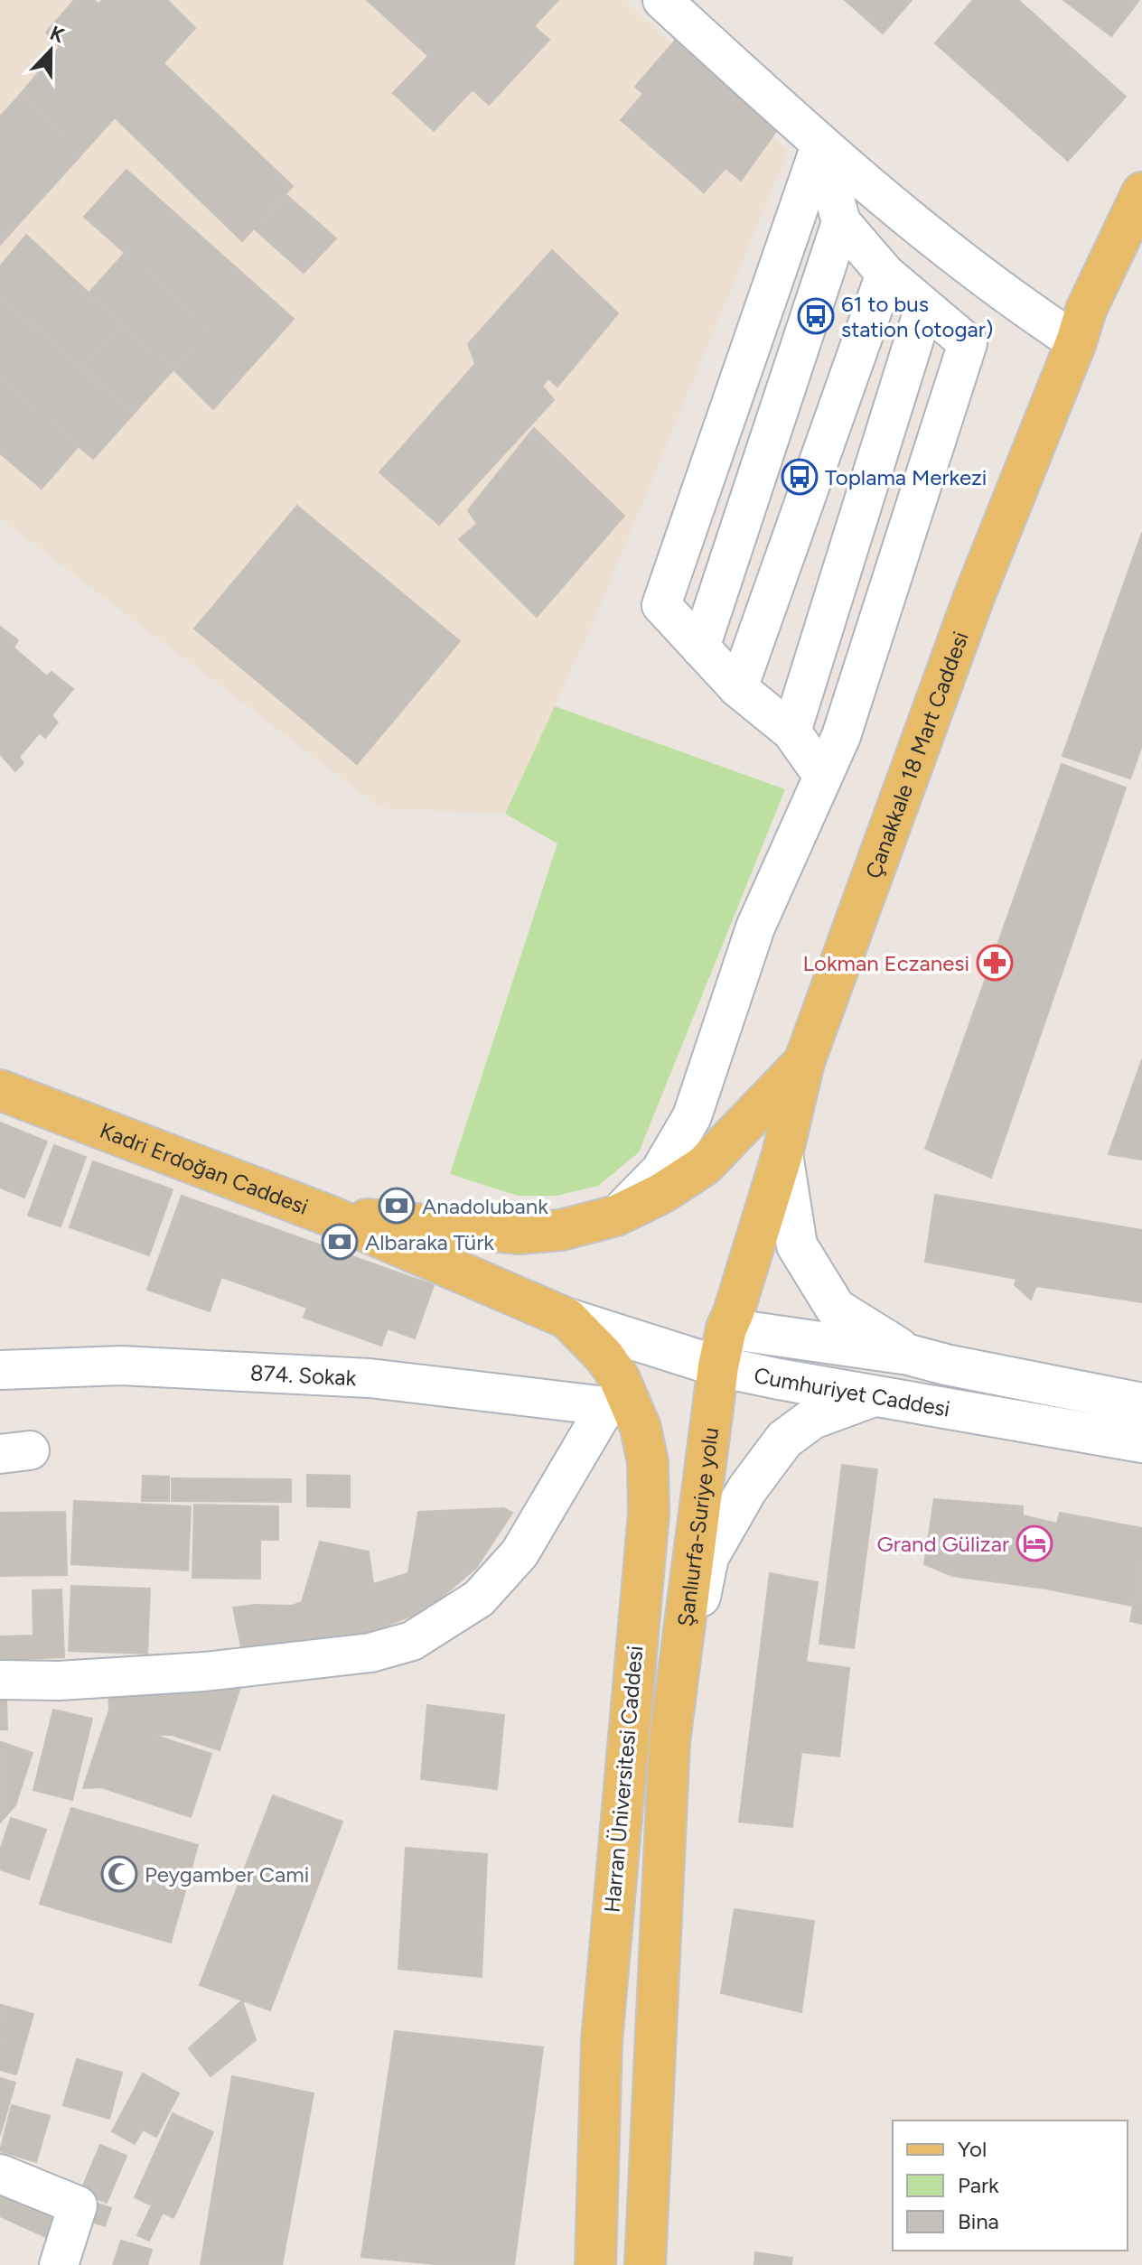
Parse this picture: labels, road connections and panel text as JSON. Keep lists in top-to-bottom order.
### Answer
{
  "streets": {
    "main road": [
      "Çanakkale 18 Mart Caddesi",
      "Kadri Erdoğan Caddesi",
      "Cumhuriyet Caddesi",
      "Şanlıurfa-Suriye yolu",
      "Harran Üniversitesi Caddesi"
    ],
    "street": ["874. Sokak"]
  },
  "crossings": [
    ["Çanakkale 18 Mart Caddesi", "Cumhuriyet Caddesi"],
    ["Çanakkale 18 Mart Caddesi", "Şanlıurfa-Suriye yolu"],
    ["Kadri Erdoğan Caddesi", "Cumhuriyet Caddesi"],
    ["Kadri Erdoğan Caddesi", "Harran Üniversitesi Caddesi"],
    ["Cumhuriyet Caddesi", "Şanlıurfa-Suriye yolu"],
    ["Cumhuriyet Caddesi", "Harran Üniversitesi Caddesi"],
    ["Şanlıurfa-Suriye yolu", "Harran Üniversitesi Caddesi"]
  ],
  "places": {
    "bus stop": ["61 to bus station (otogar)", "Toplama Merkezi"],
    "pharmacy": ["Lokman Eczanesi"],
    "bank": ["Anadolubank", "Albaraka Türk"],
    "hotel": ["Grand Gülizar"],
    "mosque": ["Peygamber Cami"]
  },
  "legend": ["Yol", "Park", "Bina"],
  "north": "top"
}
